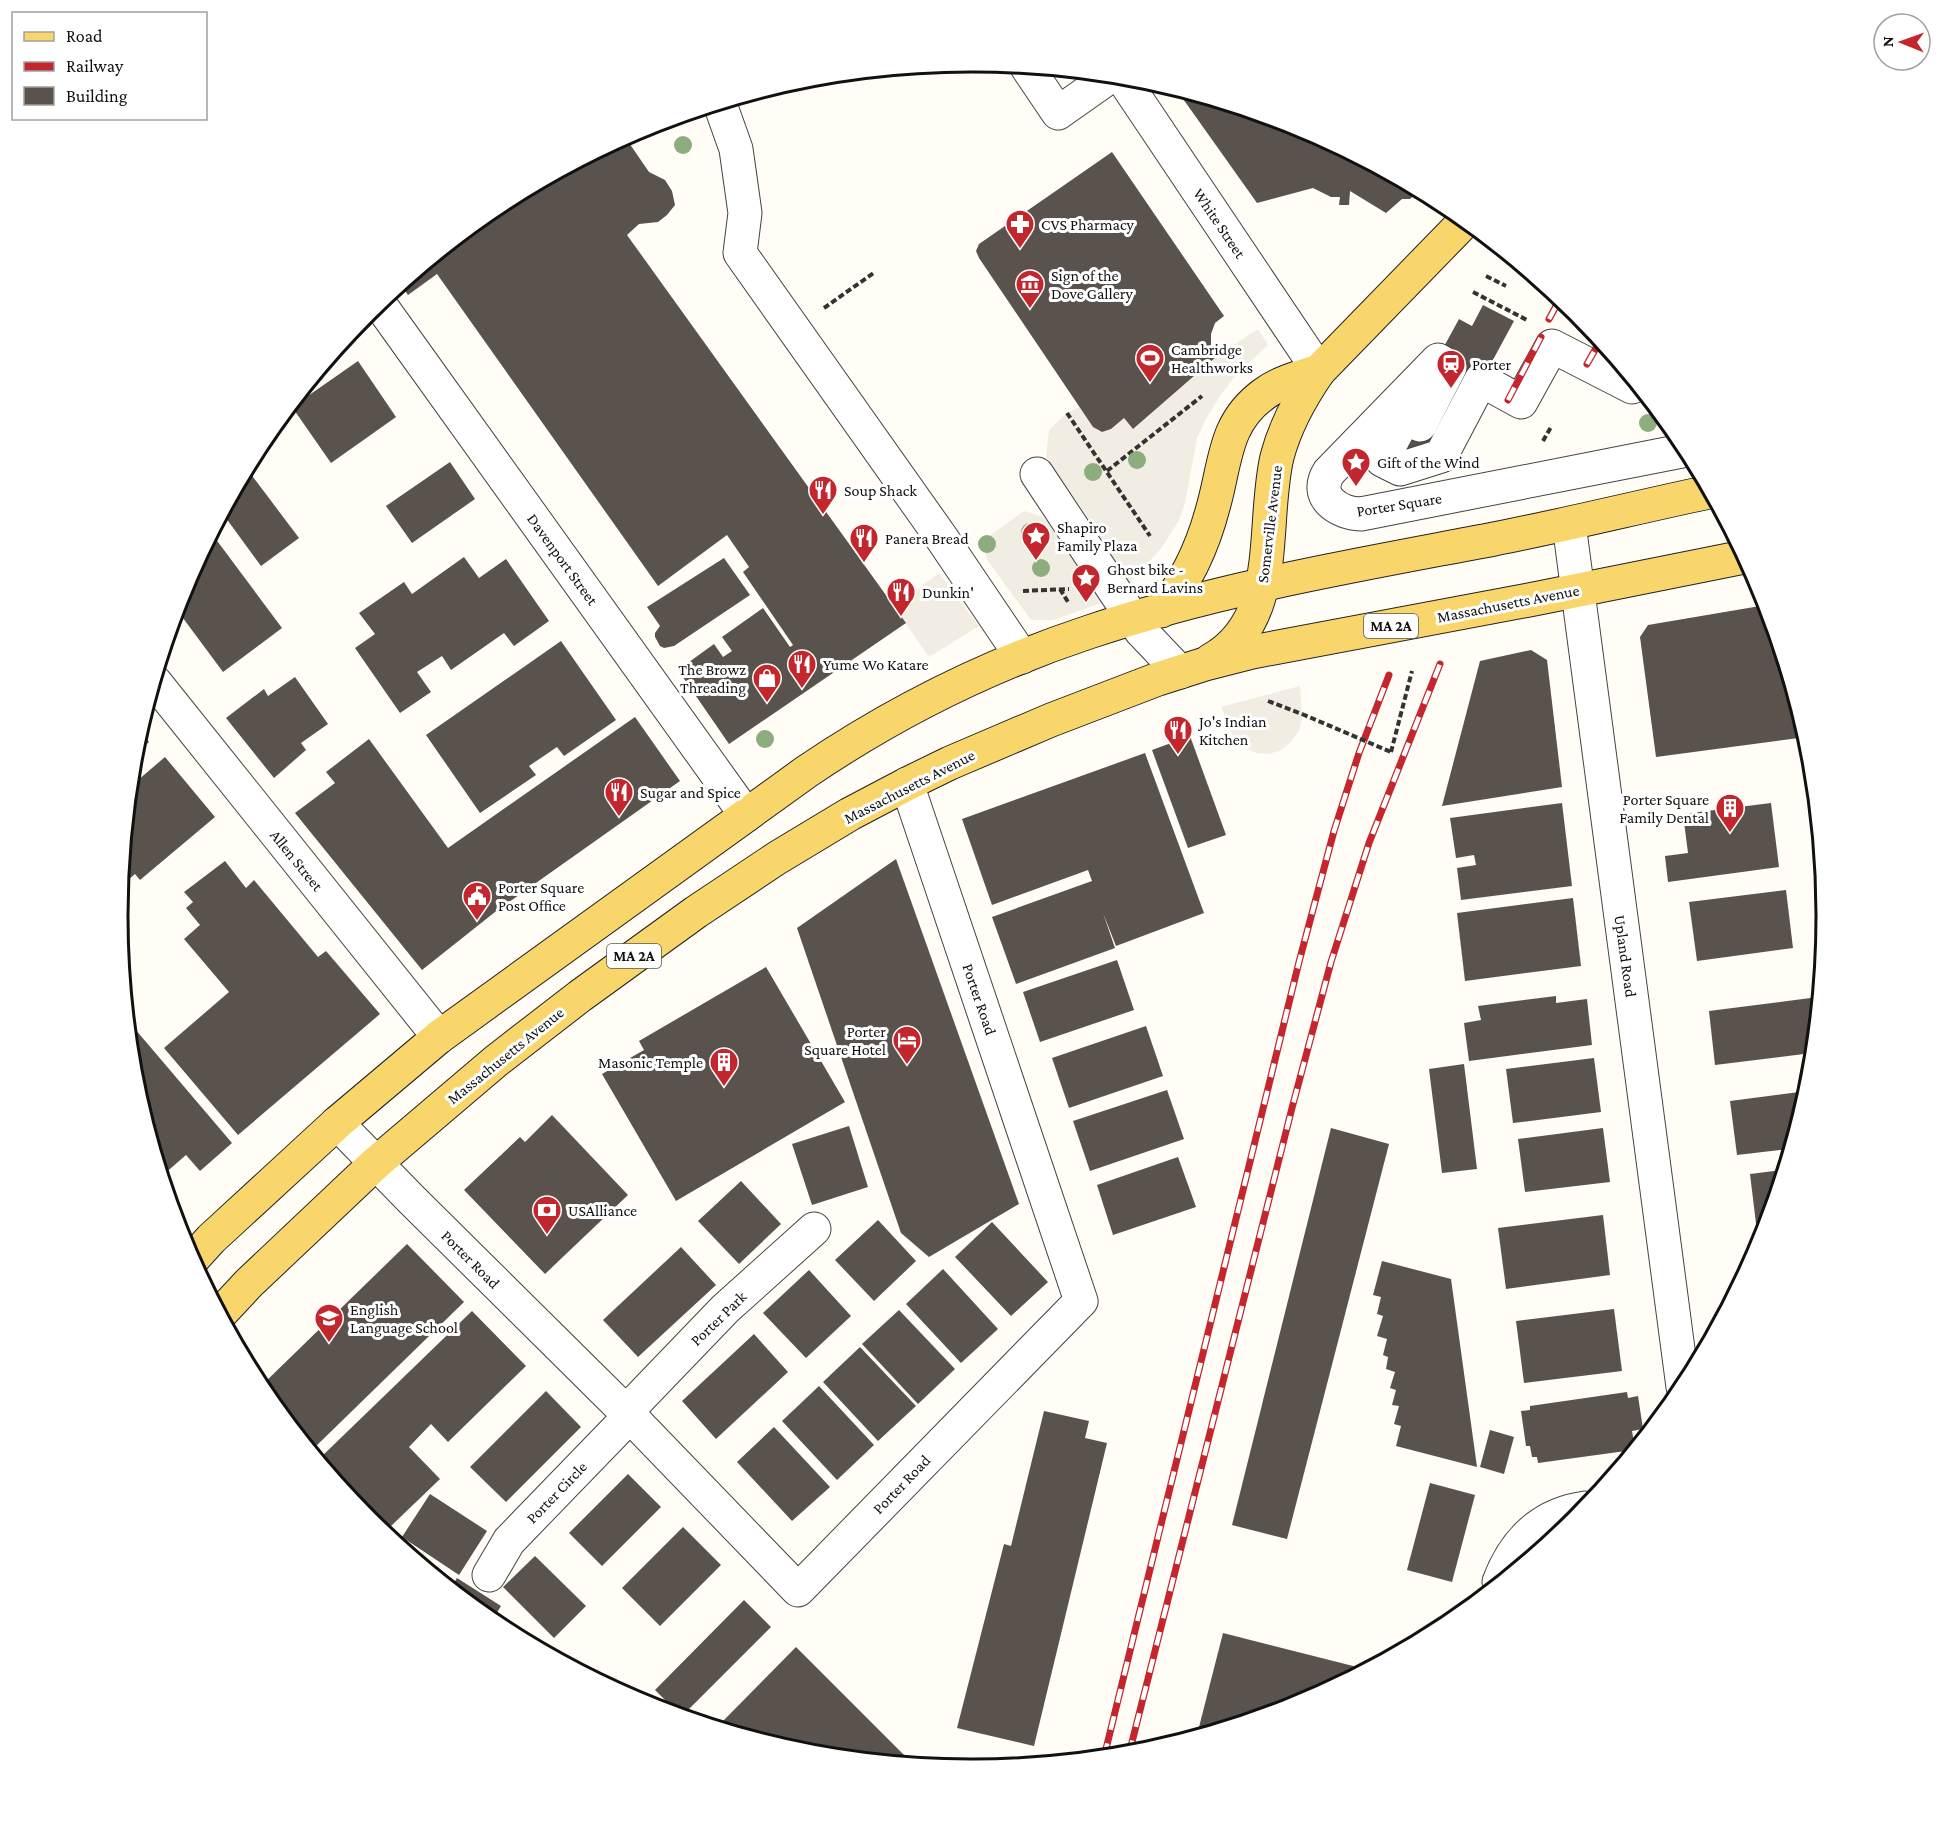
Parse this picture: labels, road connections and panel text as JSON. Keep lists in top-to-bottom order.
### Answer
{
  "streets": {
    "main road": ["Somerville Avenue", "Massachusetts Avenue", "MA 2A"],
    "street": [
      "White Street",
      "Porter Square",
      "Davenport Street",
      "Allen Street",
      "Upland Road",
      "Porter Road",
      "Porter Park",
      "Porter Circle"
    ]
  },
  "crossings": [
    ["White Street", "Somerville Avenue"],
    ["Somerville Avenue", "Massachusetts Avenue"],
    ["Somerville Avenue", "MA 2A"],
    ["Davenport Street", "MA 2A"],
    ["Massachusetts Avenue", "Upland Road"],
    ["Massachusetts Avenue", "Porter Road"],
    ["MA 2A", "Allen Street"],
    ["MA 2A", "Upland Road"],
    ["MA 2A", "Porter Road"],
    ["Porter Road", "Porter Park"],
    ["Porter Road", "Porter Circle"],
    ["Porter Park", "Porter Circle"]
  ],
  "places": {
    "pharmacy": ["CVS Pharmacy"],
    "museum": ["Sign of the Dove Gallery"],
    "sports": ["Cambridge Healthworks"],
    "station": ["Porter"],
    "place": ["Gift of the Wind", "Shapiro Family Plaza", "Ghost bike - Bernard Lavins"],
    "restaurant": [
      "Soup Shack",
      "Panera Bread",
      "Dunkin'",
      "Yume Wo Katare",
      "Jo's Indian Kitchen",
      "Sugar and Spice"
    ],
    "shop": ["The Browz Threading"],
    "building": ["Porter Square Family Dental", "Masonic Temple"],
    "public building": ["Porter Square Post Office"],
    "hotel": ["Porter Square Hotel"],
    "bank": ["USAlliance"],
    "school or university": ["English Language School"]
  },
  "legend": ["Road", "Railway", "Building"],
  "north": "left"
}
